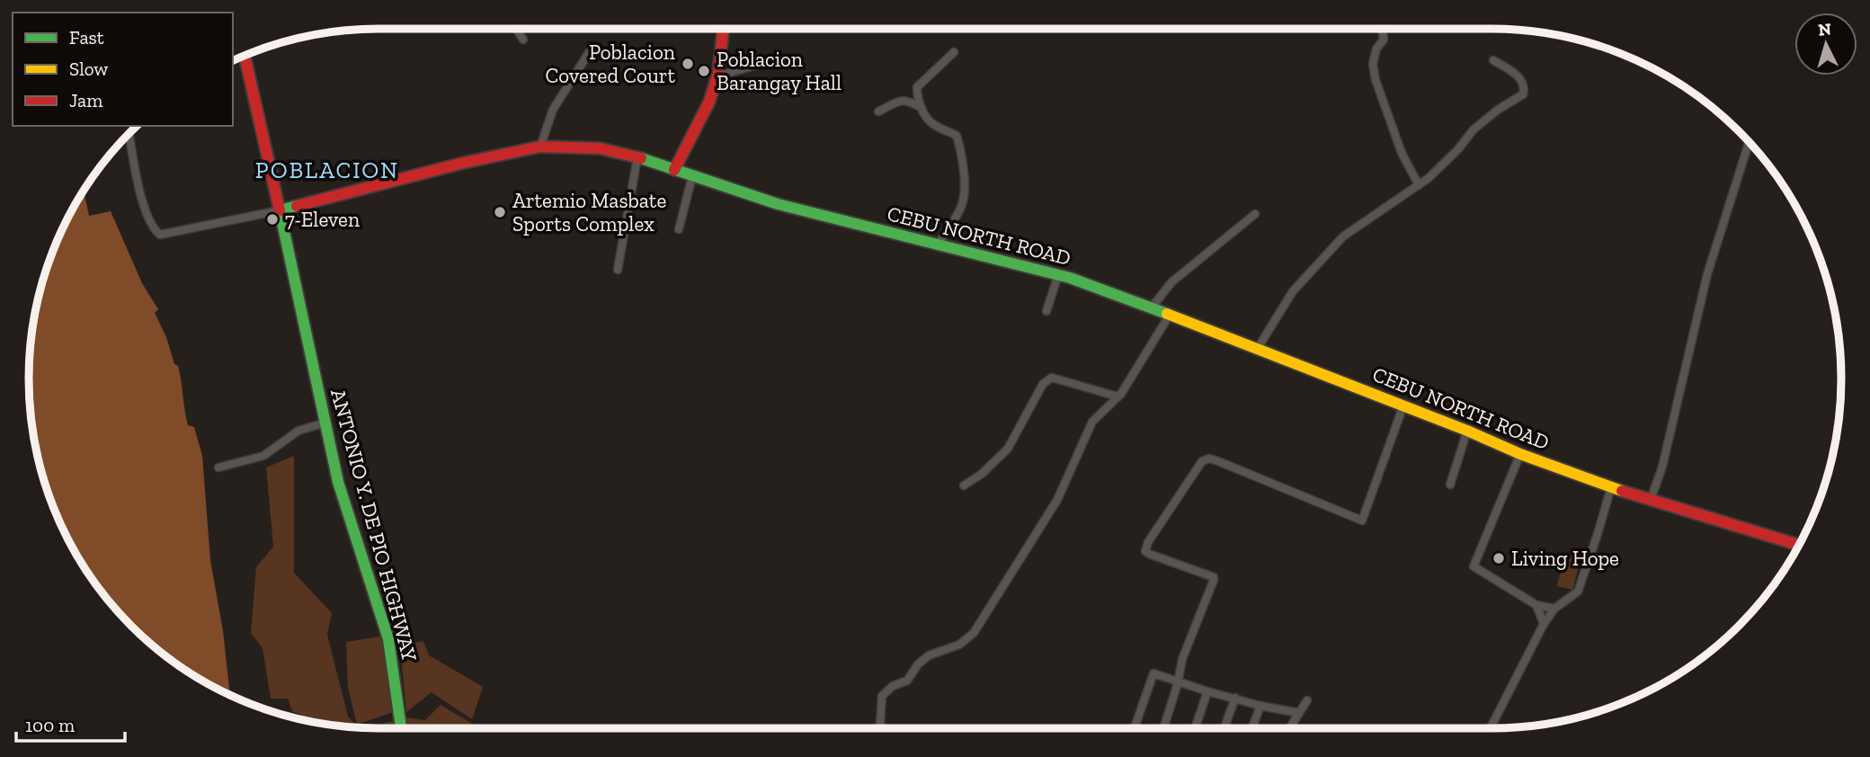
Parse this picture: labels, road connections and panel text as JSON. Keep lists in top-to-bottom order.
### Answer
{
  "streets": {
    "main road": ["CEBU NORTH ROAD", "ANTONIO Y. DE PIO HIGHWAY"]
  },
  "crossings": [
    ["CEBU NORTH ROAD", "ANTONIO Y. DE PIO HIGHWAY"]
  ],
  "districts": ["POBLACION"],
  "places": [
    "Poblacion Covered Court",
    "Poblacion Barangay Hall",
    "Artemio Masbate Sports Complex",
    "7-Eleven",
    "Living Hope"
  ],
  "legend": ["Fast", "Slow", "Jam"],
  "scale_bar": "100 m",
  "north": "top"
}
